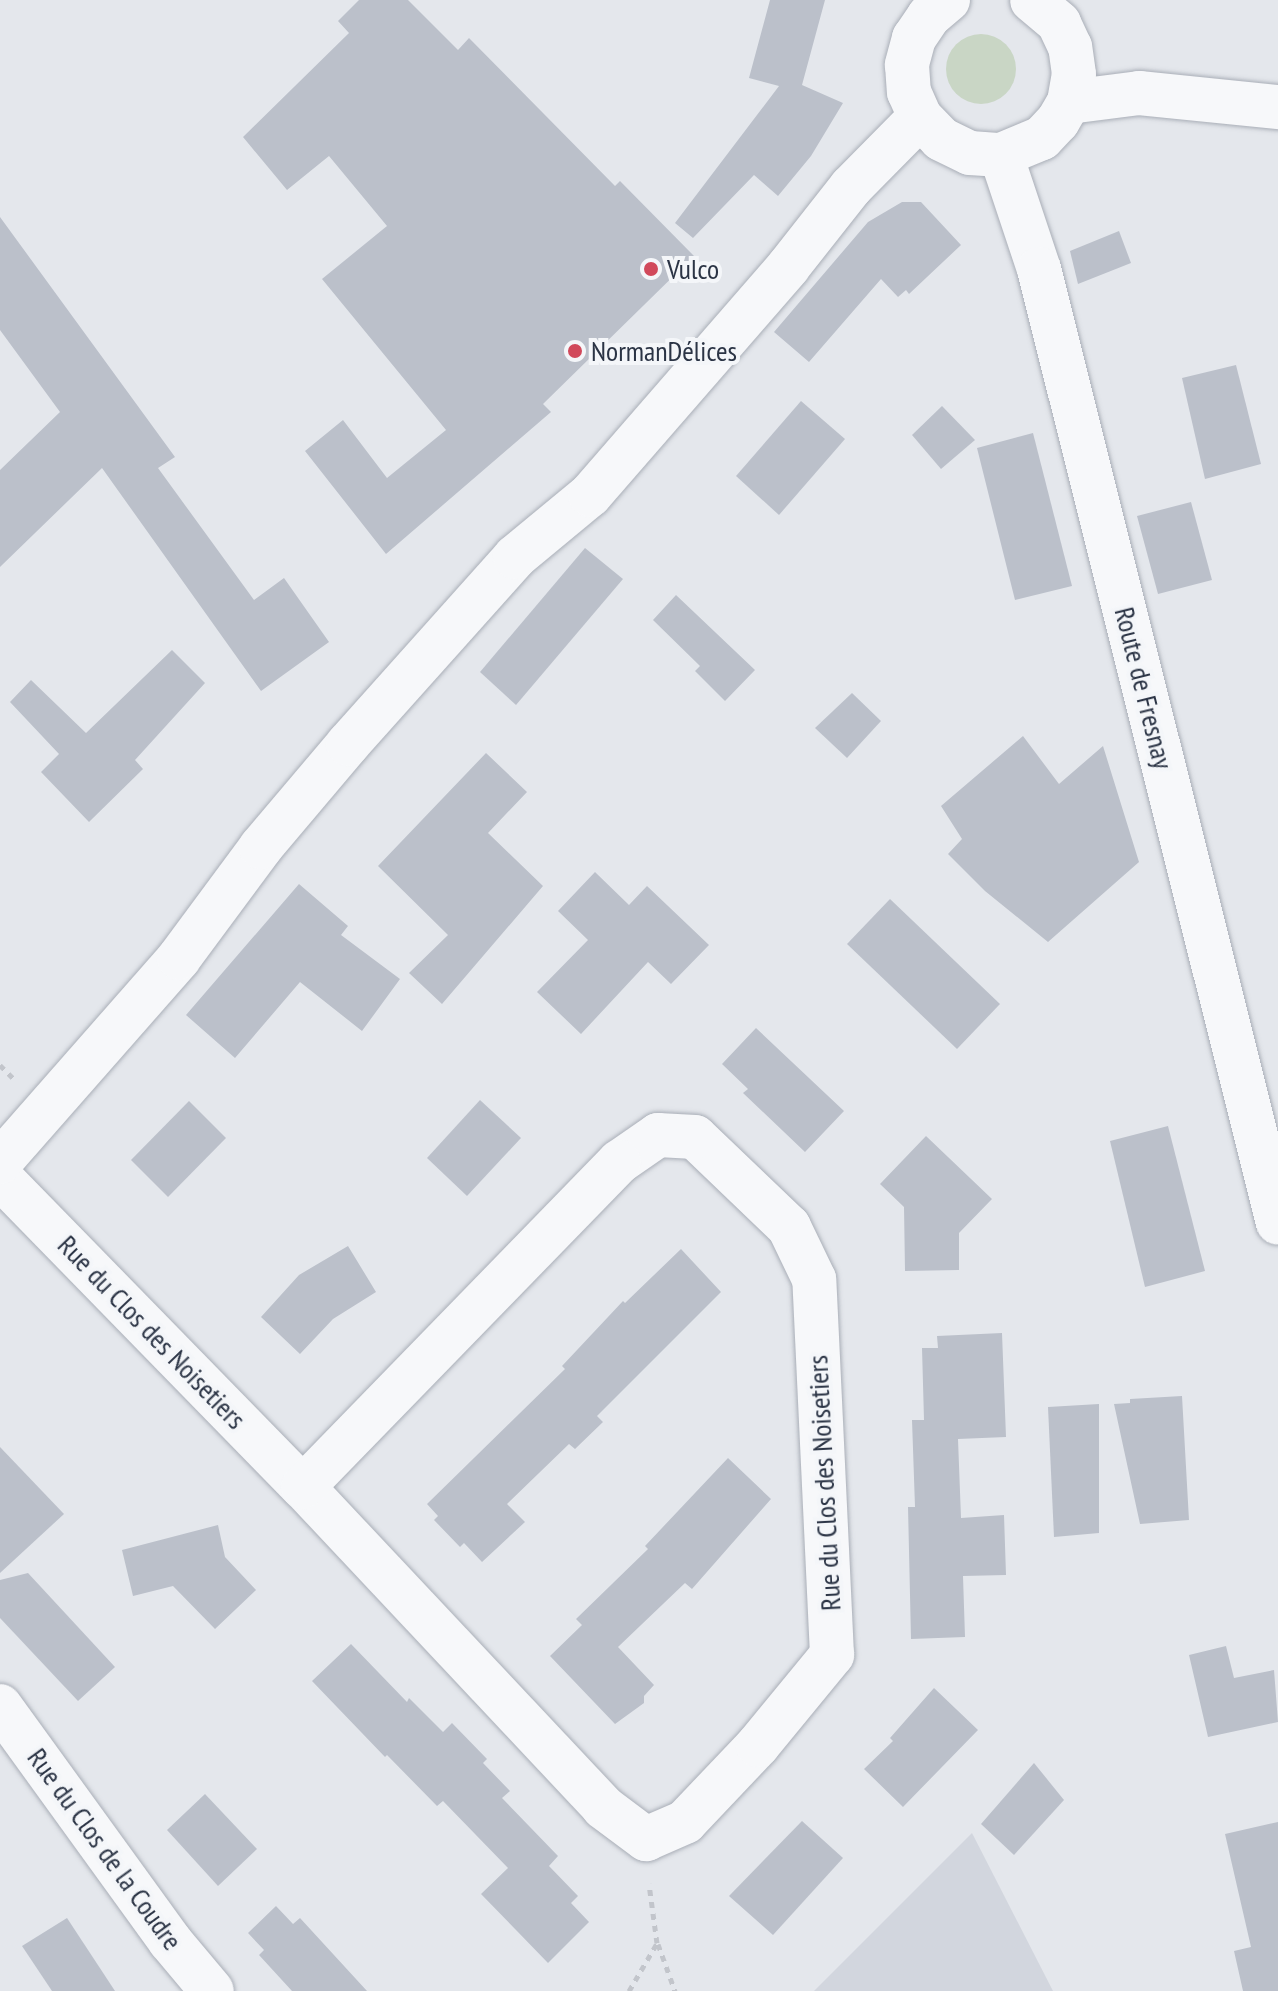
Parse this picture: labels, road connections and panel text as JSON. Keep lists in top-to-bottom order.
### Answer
{
  "streets": {
    "street": ["Route de Fresnay", "Rue du Clos des Noisetiers", "Rue du Clos de la Coudre"]
  },
  "places": ["Vulco", "NormanDélices"]
}
